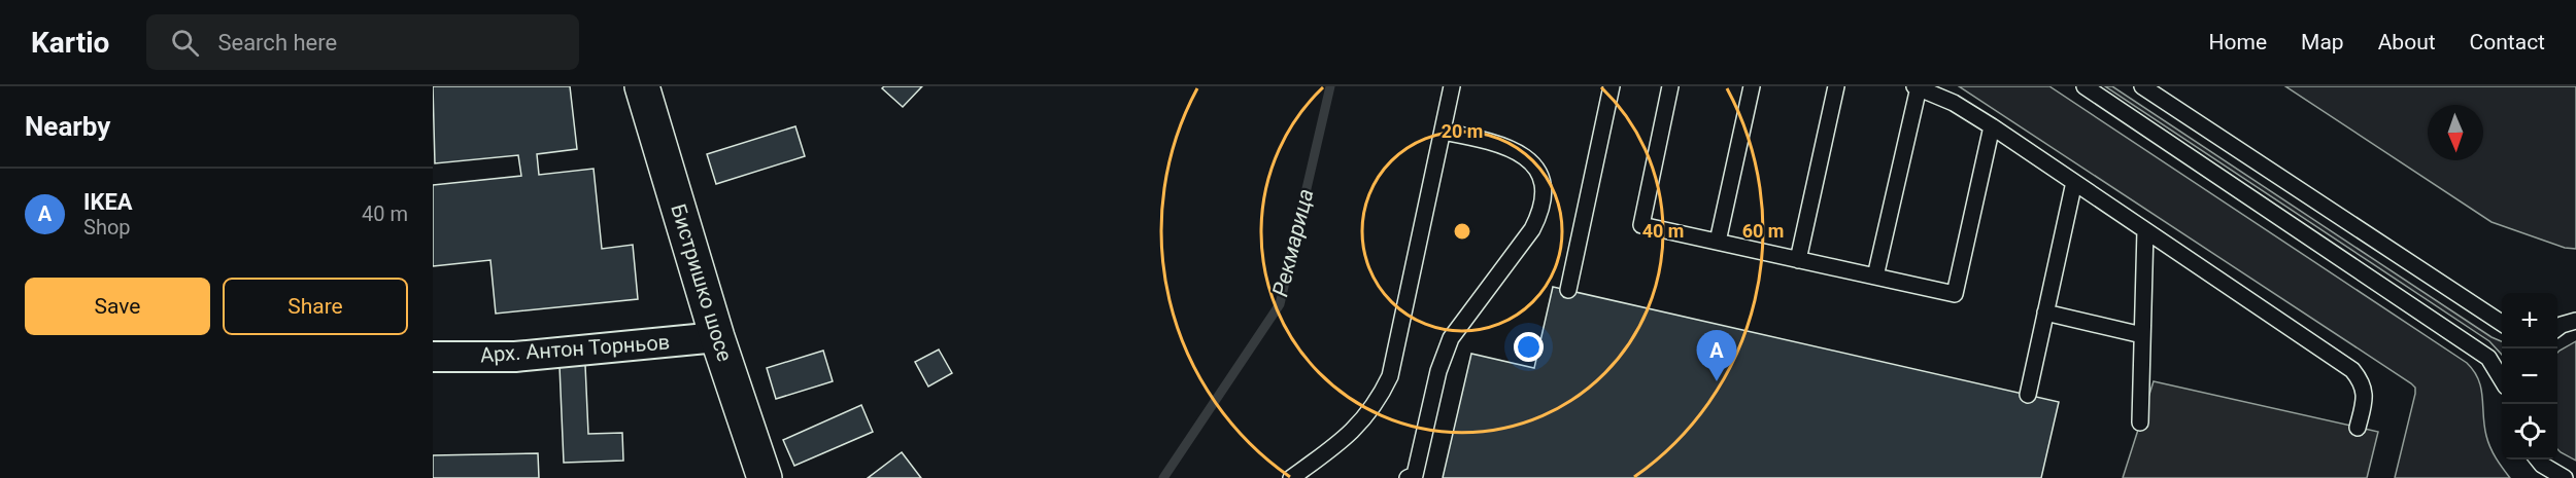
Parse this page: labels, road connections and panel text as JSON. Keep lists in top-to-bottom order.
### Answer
{
  "streets": {
    "street": ["Бистришко шосе", "Арх. Антон Торньов"]
  },
  "crossings": [
    ["Бистришко шосе", "Арх. Антон Торньов"]
  ],
  "water": ["Рекмарица"],
  "north": "bottom",
  "page": {
    "header": "Kartio",
    "search": "Search here",
    "nav": [
      "Home",
      "Map",
      "About",
      "Contact"
    ],
    "heading": "Nearby",
    "list": [
      {
        "mark": "A",
        "name": "IKEA",
        "note": "Shop",
        "value": "40 m"
      }
    ],
    "buttons": ["Save", "Share"],
    "map_buttons": ["+", "−"],
    "pins": "A"
  },
  "rings": ["20 m", "40 m", "60 m"]
}
